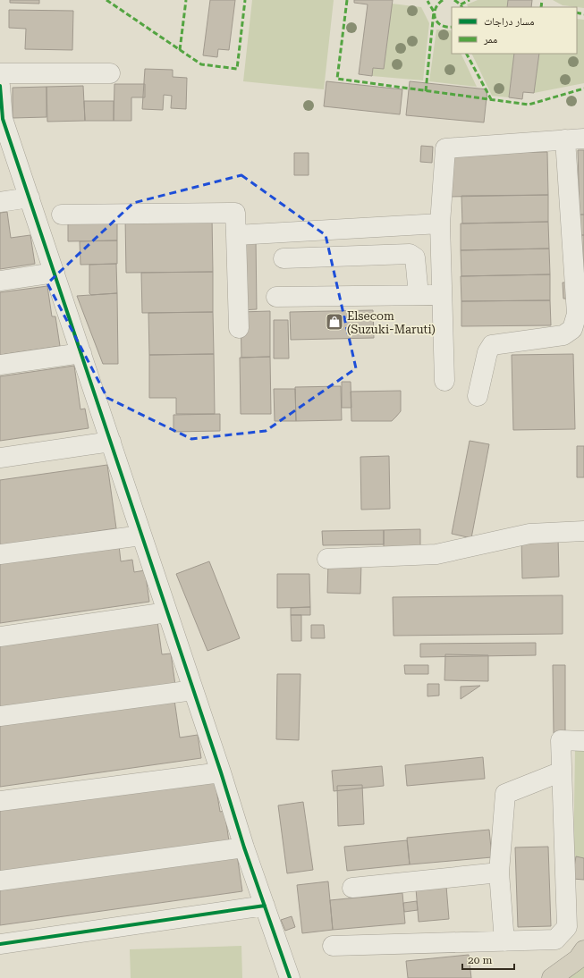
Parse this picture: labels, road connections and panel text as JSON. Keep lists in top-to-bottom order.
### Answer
{
  "places": {
    "shop": ["Elsecom (Suzuki-Maruti)"]
  },
  "legend": ["مسار دراجات", "ممر"],
  "scale_bar": "20 m"
}
